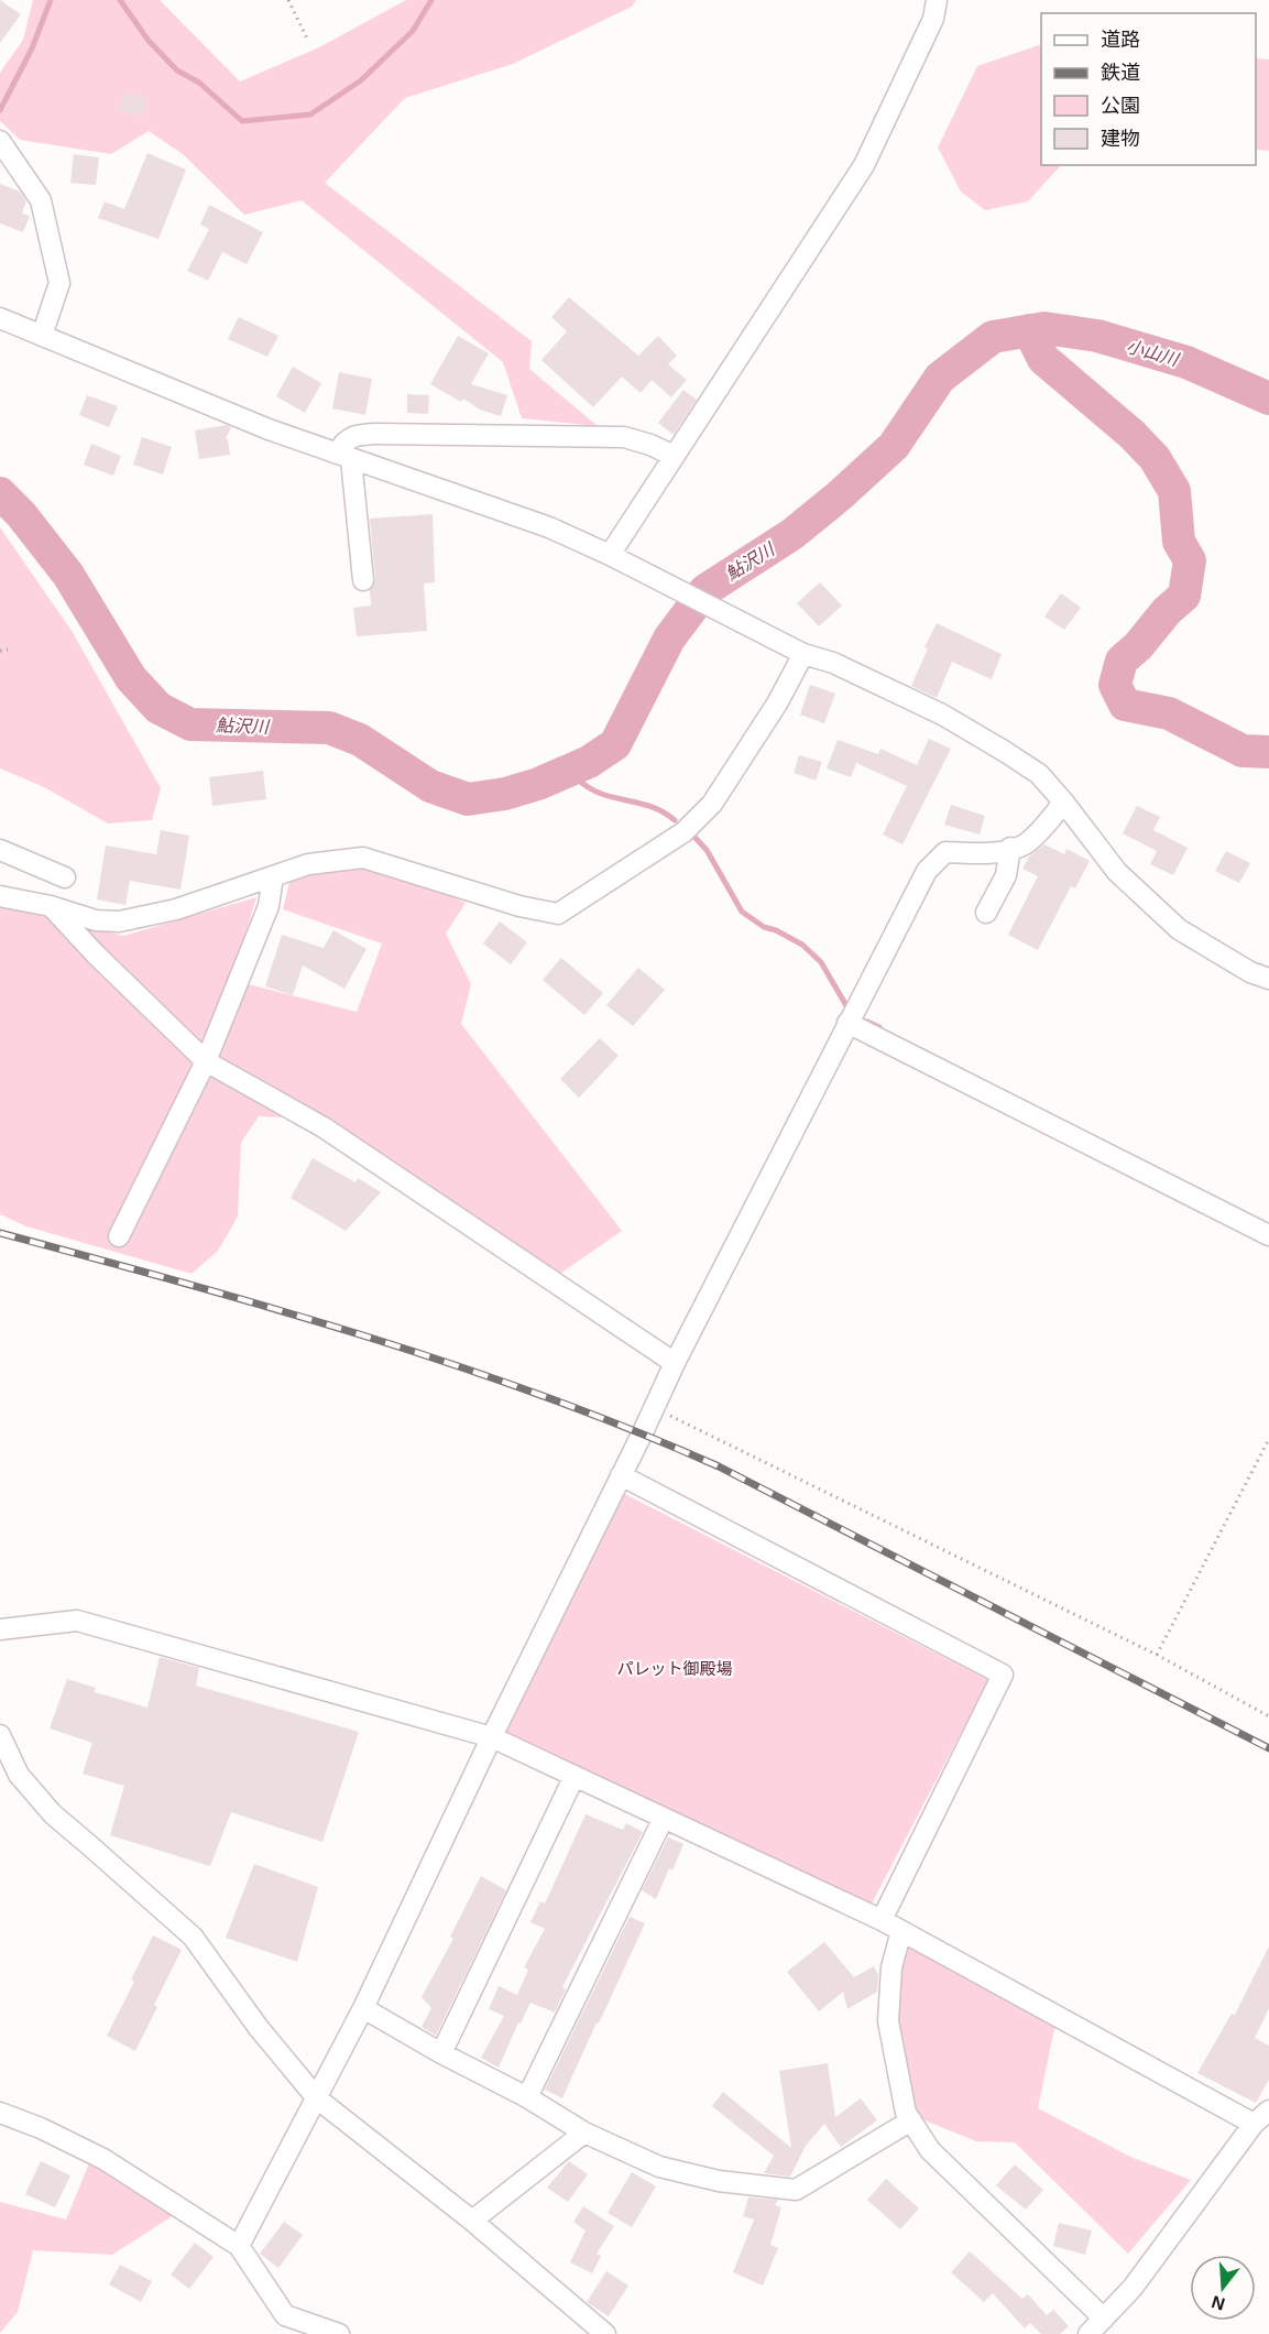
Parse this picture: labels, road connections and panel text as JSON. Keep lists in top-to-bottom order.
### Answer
{
  "water": ["小山川", "鮎沢川"],
  "parks": ["パレット御殿場"],
  "legend": [
    "道路",
    "鉄道",
    "公園",
    "建物"
  ],
  "north": "bottom"
}
